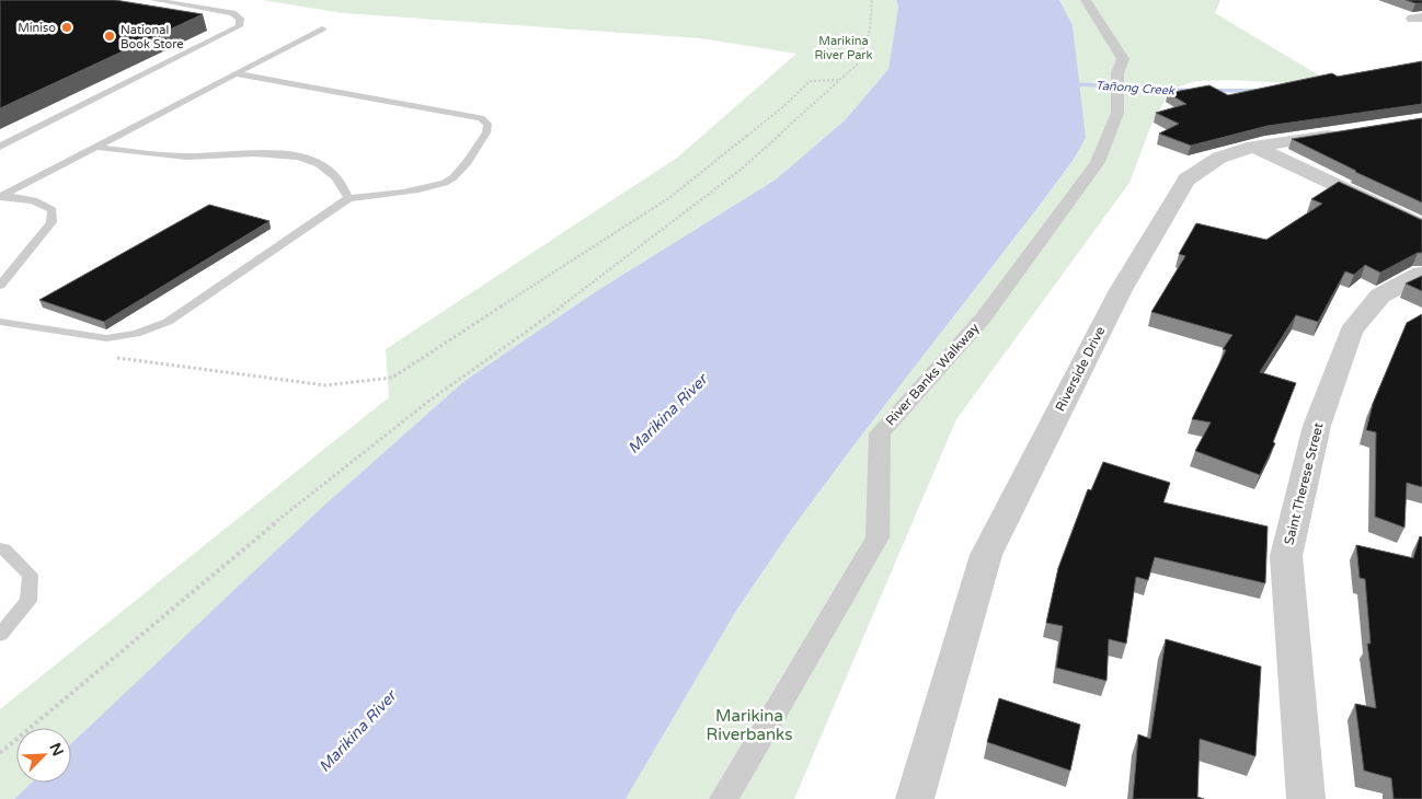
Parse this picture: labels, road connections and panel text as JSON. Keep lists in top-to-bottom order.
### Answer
{
  "streets": {
    "street": ["Riverside Drive", "River Banks Walkway", "Saint Therese Street"]
  },
  "water": ["Tañong Creek", "Marikina River"],
  "parks": ["Marikina River Park", "Marikina Riverbanks"],
  "places": ["Miniso", "National Book Store"],
  "north": "top right"
}
